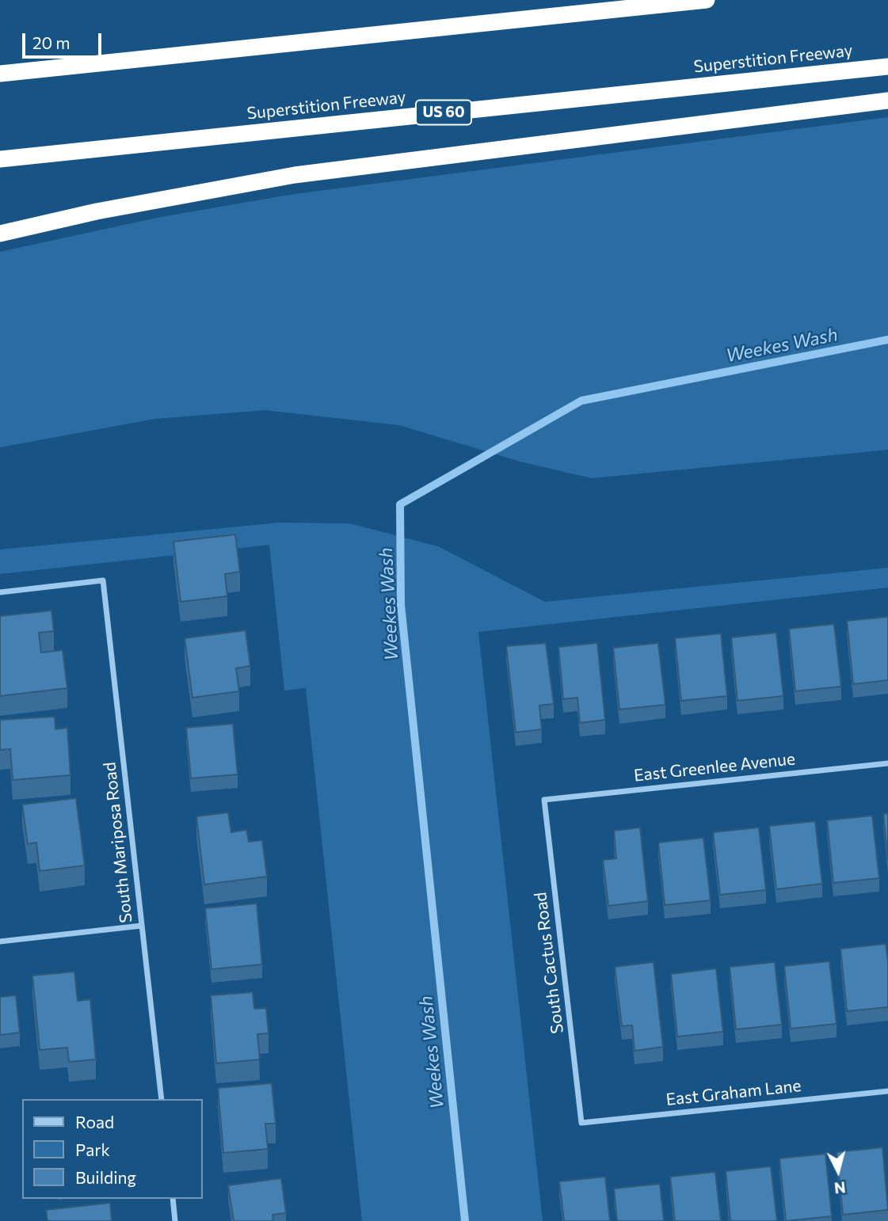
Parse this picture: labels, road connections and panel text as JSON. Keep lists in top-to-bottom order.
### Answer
{
  "streets": {
    "highway": ["Superstition Freeway", "US 60"],
    "street": [
      "East Greenlee Avenue",
      "South Mariposa Road",
      "South Cactus Road",
      "East Graham Lane"
    ]
  },
  "crossings": [
    ["East Greenlee Avenue", "South Cactus Road"],
    ["South Cactus Road", "East Graham Lane"]
  ],
  "water": ["Weekes Wash"],
  "legend": ["Road", "Park", "Building"],
  "scale_bar": "20 m",
  "north": "bottom"
}
